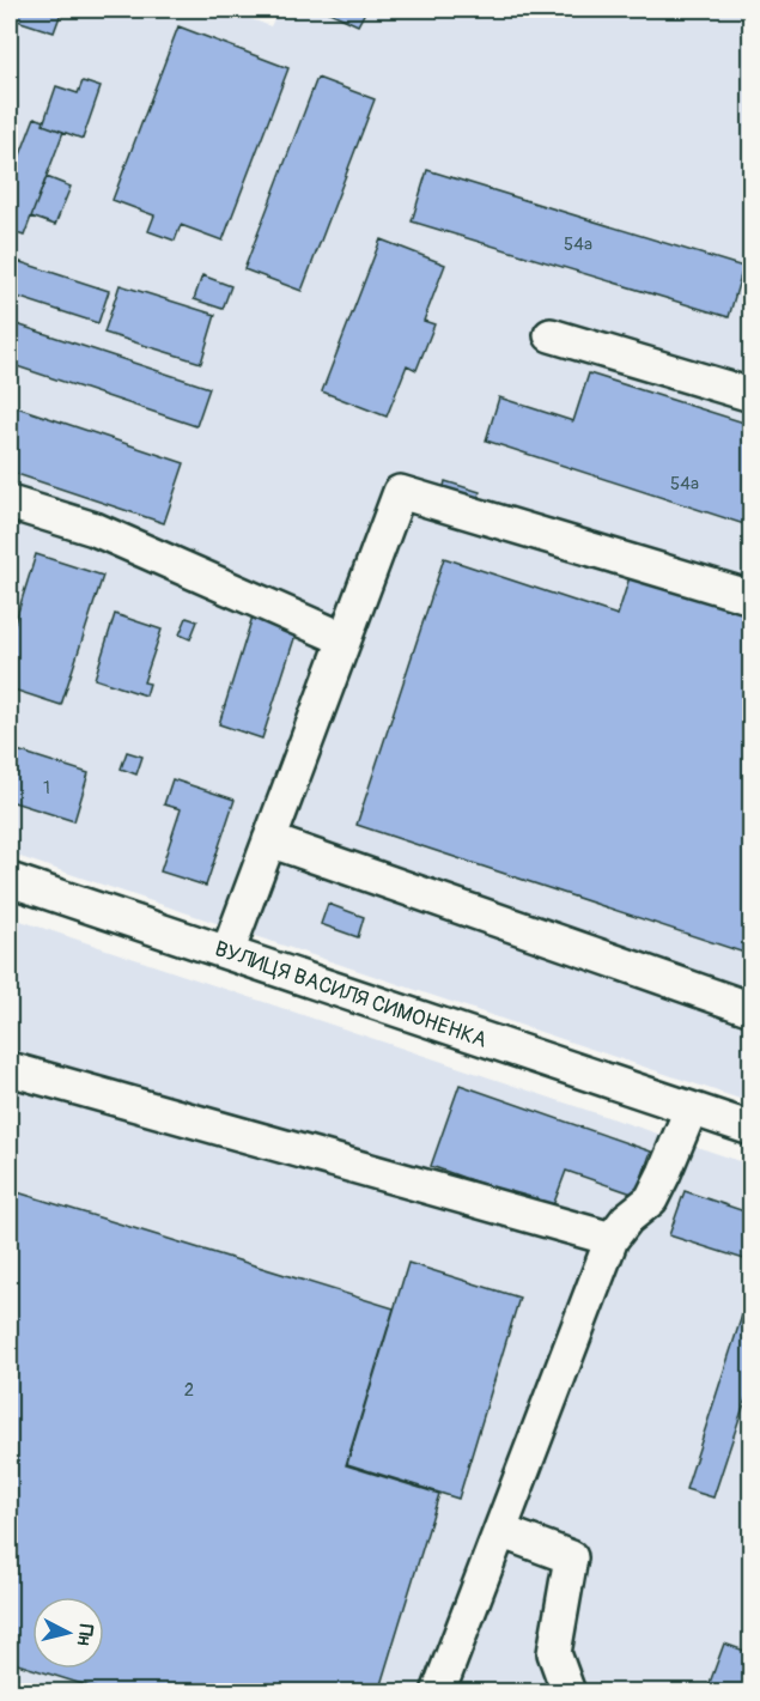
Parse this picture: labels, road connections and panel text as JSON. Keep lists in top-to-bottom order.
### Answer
{
  "streets": {
    "street": ["ВУЛИЦЯ ВАСИЛЯ СИМОНЕНКА"]
  },
  "house_numbers": [
    "54а",
    "54а",
    "1",
    "2"
  ],
  "north": "right"
}
